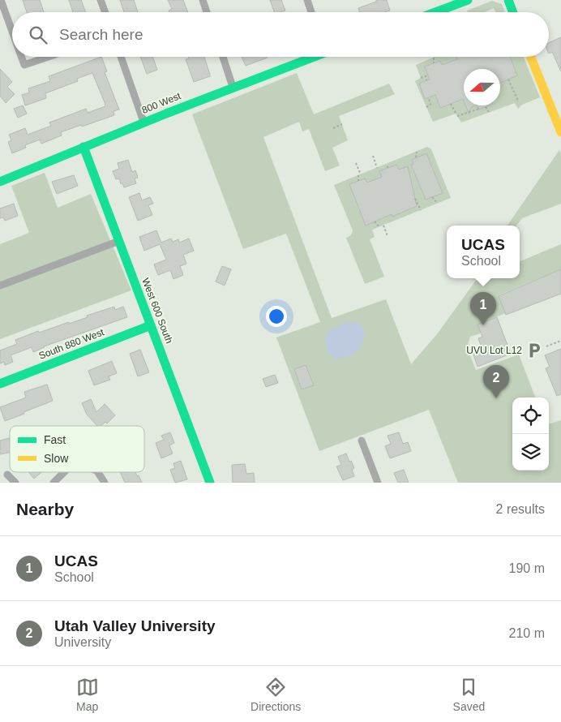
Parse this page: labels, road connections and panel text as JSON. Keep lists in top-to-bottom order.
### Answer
{
  "streets": {
    "street": ["800 West", "West 600 South", "South 880 West"]
  },
  "crossings": [
    ["800 West", "West 600 South"],
    ["West 600 South", "South 880 West"]
  ],
  "places": {
    "parking": ["UVU Lot L12"]
  },
  "legend": ["Fast", "Slow"],
  "north": "left",
  "page": {
    "search": "Search here",
    "popup": ["UCAS", "School"],
    "pins": ["1", "2"],
    "heading": ["Nearby", "2 results"],
    "list": [
      {
        "mark": "1",
        "name": "UCAS",
        "note": "School",
        "value": "190 m"
      },
      {
        "mark": "2",
        "name": "Utah Valley University",
        "note": "University",
        "value": "210 m"
      }
    ],
    "nav": ["Map", "Directions", "Saved"]
  }
}
